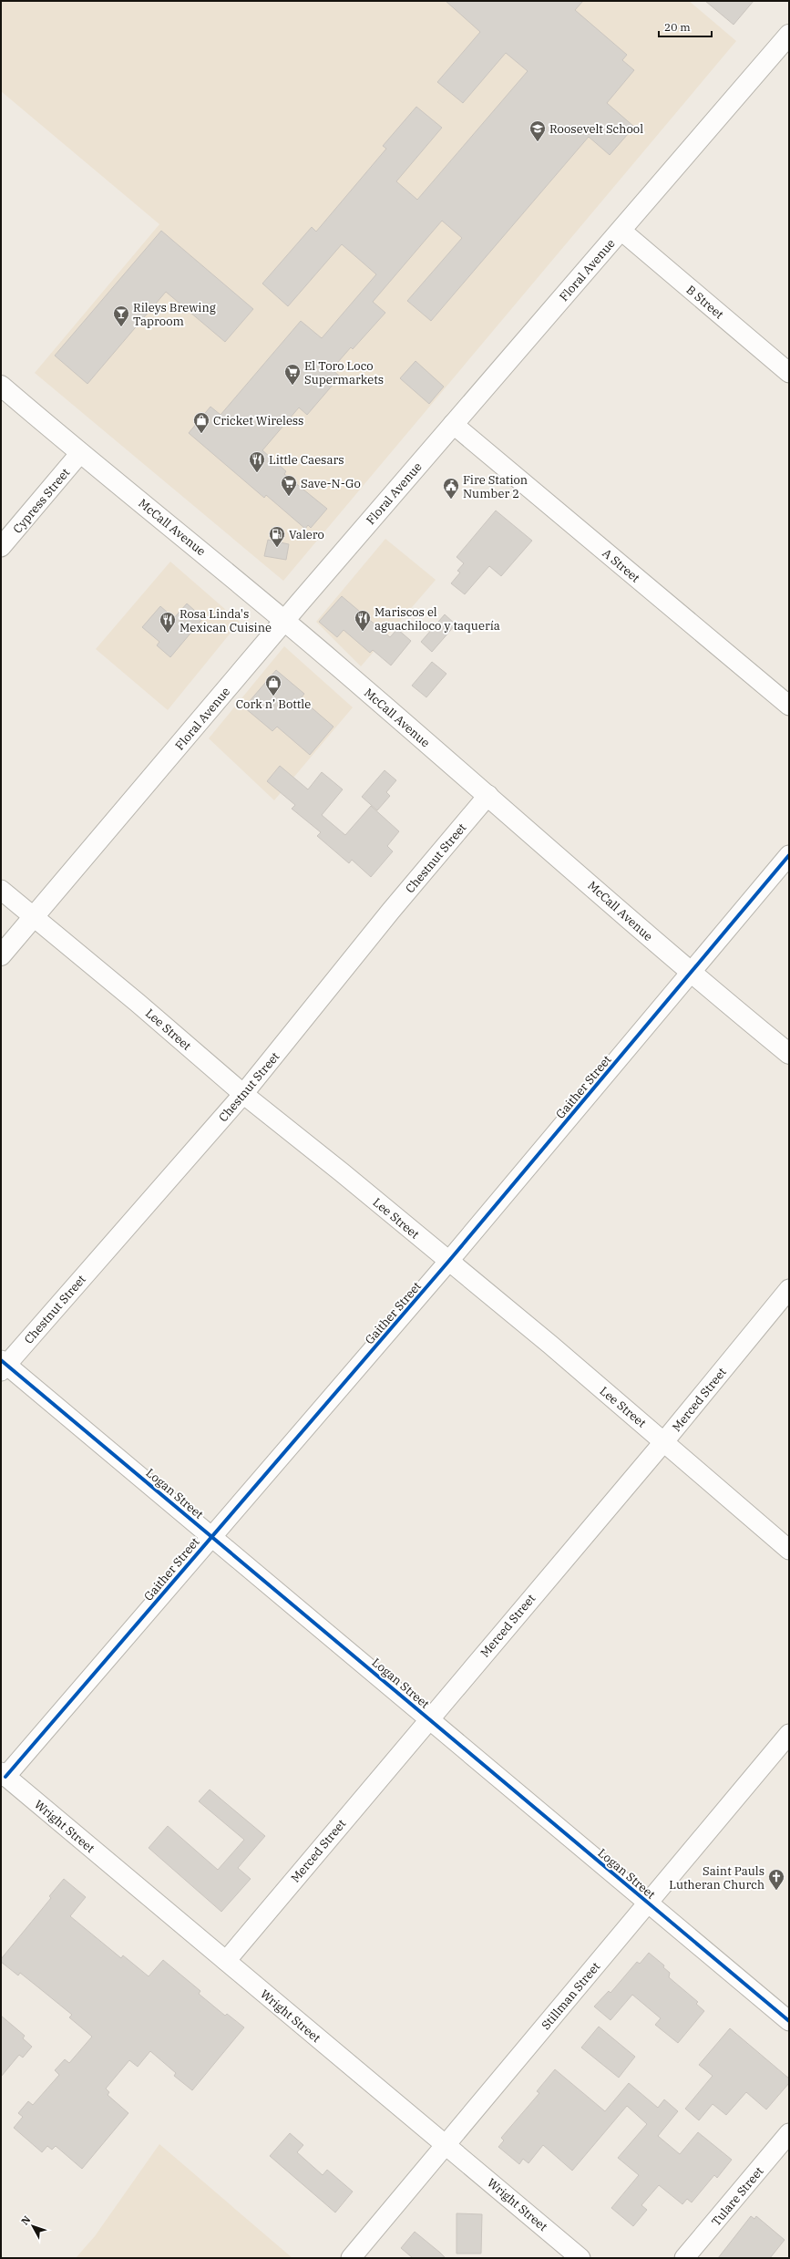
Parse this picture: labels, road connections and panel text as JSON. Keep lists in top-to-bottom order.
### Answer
{
  "streets": {
    "main road": ["Floral Avenue", "McCall Avenue"],
    "street": [
      "B Street",
      "Cypress Street",
      "A Street",
      "Chestnut Street",
      "Lee Street",
      "Gaither Street",
      "Merced Street",
      "Logan Street",
      "Wright Street",
      "Stillman Street",
      "Tulare Street"
    ]
  },
  "crossings": [
    ["Floral Avenue", "B Street"],
    ["Floral Avenue", "McCall Avenue"],
    ["Floral Avenue", "A Street"],
    ["Floral Avenue", "Lee Street"],
    ["Cypress Street", "McCall Avenue"],
    ["McCall Avenue", "Chestnut Street"],
    ["McCall Avenue", "Gaither Street"],
    ["Chestnut Street", "Lee Street"],
    ["Chestnut Street", "Logan Street"],
    ["Lee Street", "Gaither Street"],
    ["Lee Street", "Merced Street"],
    ["Gaither Street", "Logan Street"],
    ["Gaither Street", "Wright Street"],
    ["Merced Street", "Logan Street"],
    ["Merced Street", "Wright Street"],
    ["Logan Street", "Stillman Street"],
    ["Wright Street", "Stillman Street"]
  ],
  "places": {
    "school or university": ["Roosevelt School"],
    "bar": ["Rileys Brewing Taproom"],
    "supermarket": ["El Toro Loco Supermarkets", "Save-N-Go"],
    "shop": ["Cricket Wireless", "Cork n’ Bottle"],
    "restaurant": ["Little Caesars", "Mariscos el aguachiloco y taquería", "Rosa Linda's Mexican Cuisine"],
    "public building": ["Fire Station Number 2"],
    "fuel station": ["Valero"],
    "church": ["Saint Pauls Lutheran Church"]
  },
  "scale_bar": "20 m",
  "north": "top left"
}
